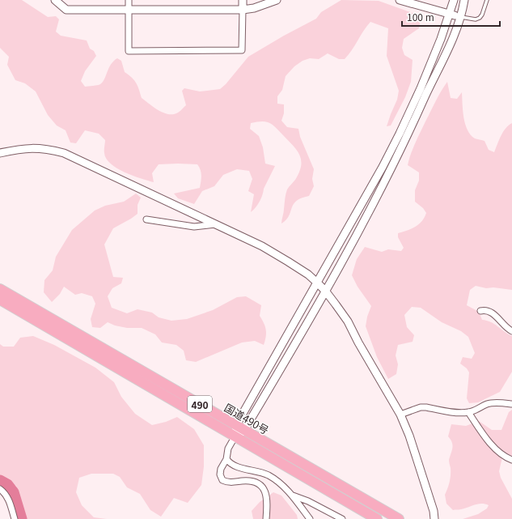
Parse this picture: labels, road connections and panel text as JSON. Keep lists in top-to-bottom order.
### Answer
{
  "streets": {
    "highway": ["490", "国道490号"]
  },
  "scale_bar": "100 m"
}
